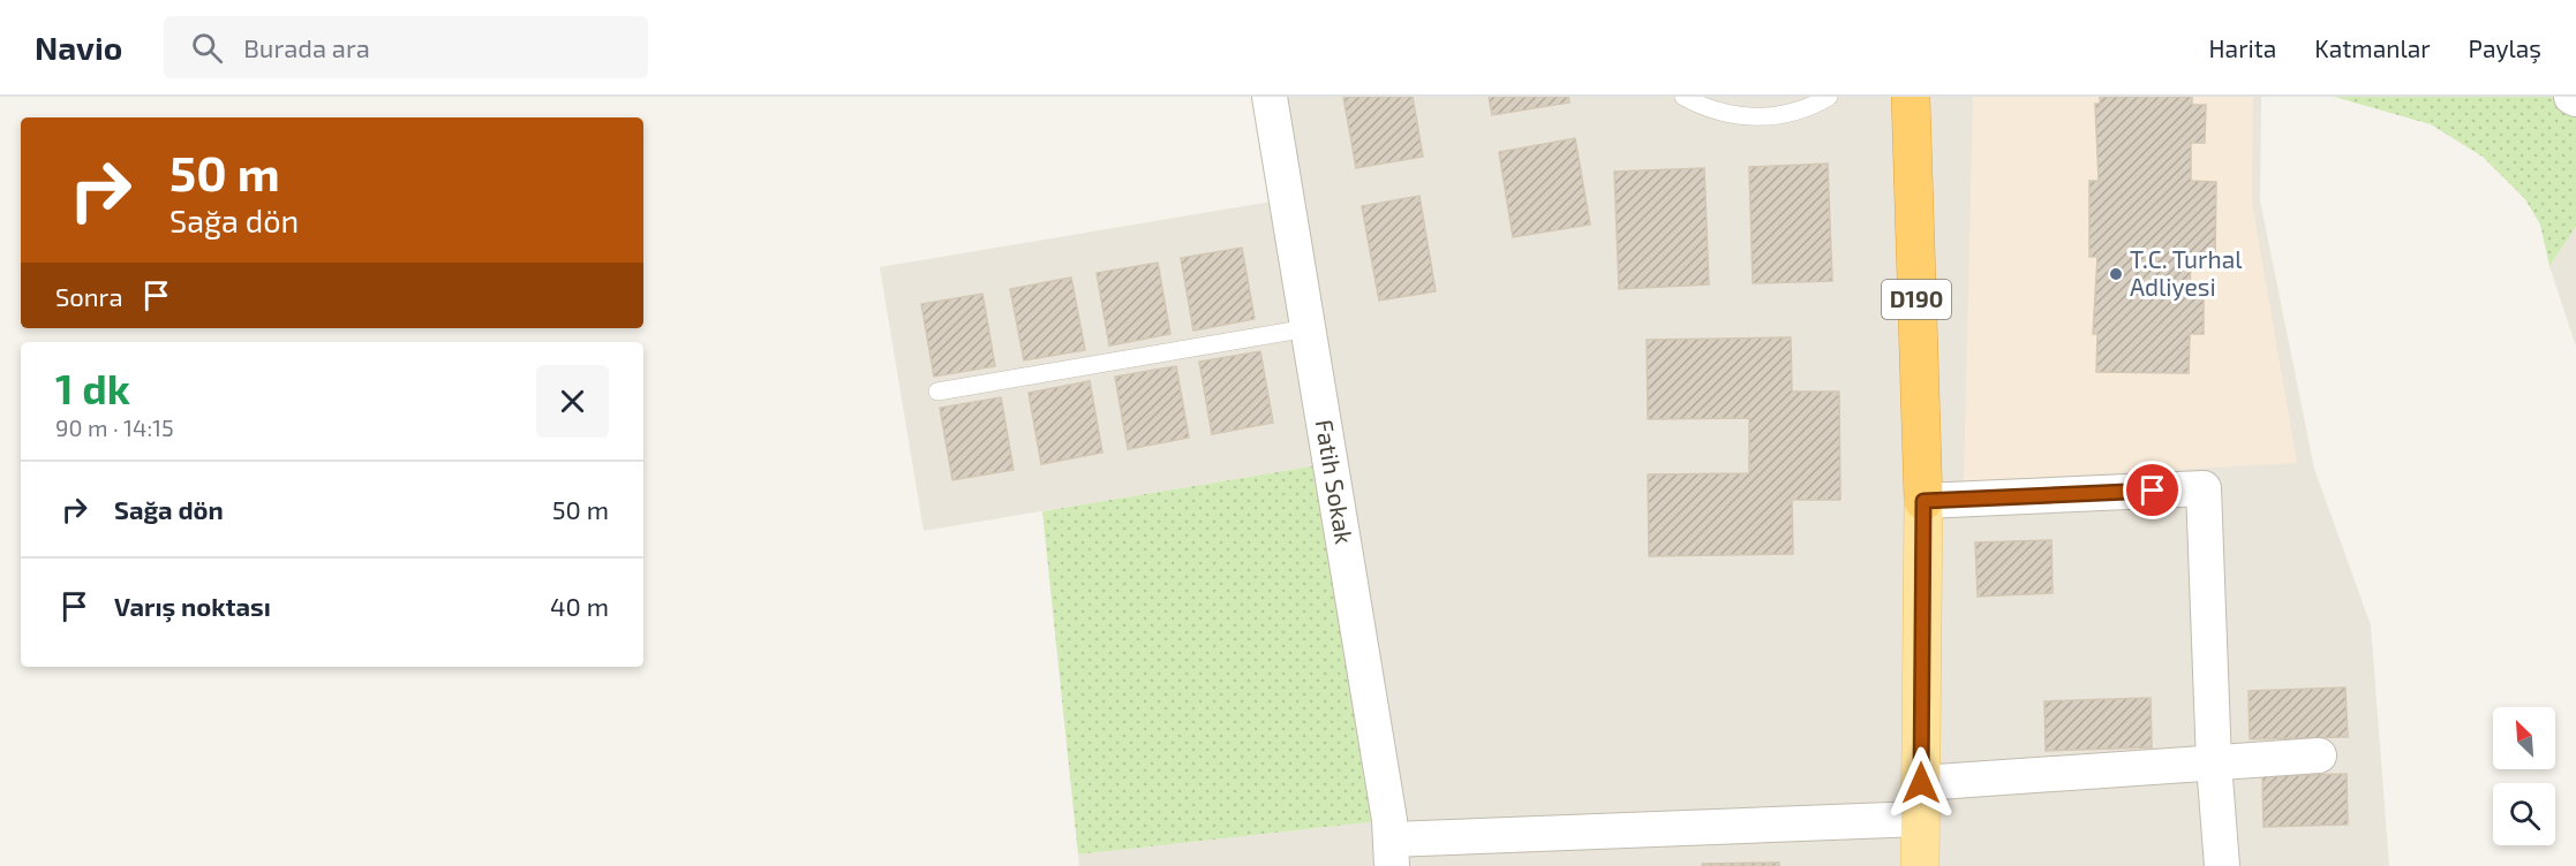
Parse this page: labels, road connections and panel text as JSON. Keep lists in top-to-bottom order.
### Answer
{
  "streets": {
    "highway": ["D190"],
    "street": ["Fatih Sokak"]
  },
  "places": ["T.C. Turhal Adliyesi"],
  "north": "top left",
  "page": {
    "header": "Navio",
    "search": "Burada ara",
    "nav": ["Harita", "Katmanlar", "Paylaş"],
    "turn": ["50 m", "Sağa dön"],
    "then": "Sonra",
    "heading": ["1 dk", "90 m · 14:15"],
    "list": [
      {
        "name": "Sağa dön",
        "value": "50 m"
      },
      {
        "name": "Varış noktası",
        "value": "40 m"
      }
    ]
  }
}
